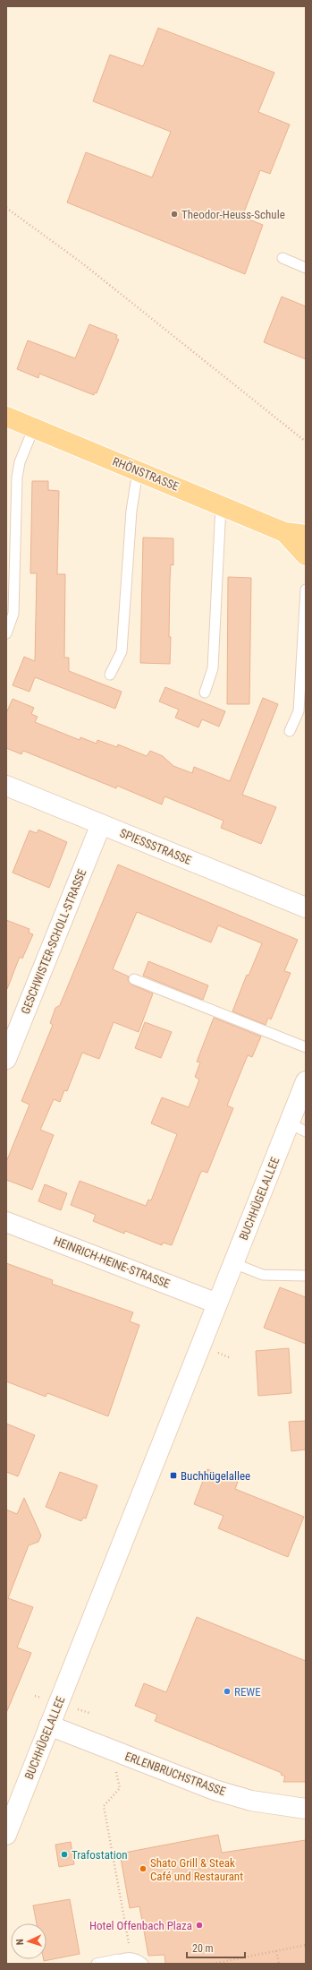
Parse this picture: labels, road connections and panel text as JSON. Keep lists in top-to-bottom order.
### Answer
{
  "streets": {
    "main road": ["RHÖNSTRASSE"],
    "street": [
      "SPIESSSTRASSE",
      "GESCHWISTER-SCHOLL-STRASSE",
      "BUCHHÜGELALLEE",
      "HEINRICH-HEINE-STRASSE",
      "ERLENBRUCHSTRASSE"
    ]
  },
  "crossings": [
    ["SPIESSSTRASSE", "GESCHWISTER-SCHOLL-STRASSE"],
    ["BUCHHÜGELALLEE", "HEINRICH-HEINE-STRASSE"],
    ["BUCHHÜGELALLEE", "ERLENBRUCHSTRASSE"]
  ],
  "places": {
    "other": [
      "Theodor-Heuss-Schule",
      "REWE",
      "Trafostation",
      "Shato Grill & Steak Café und Restaurant",
      "Hotel Offenbach Plaza"
    ],
    "transit": ["Buchhügelallee"]
  },
  "scale_bar": "20 m",
  "north": "left"
}
